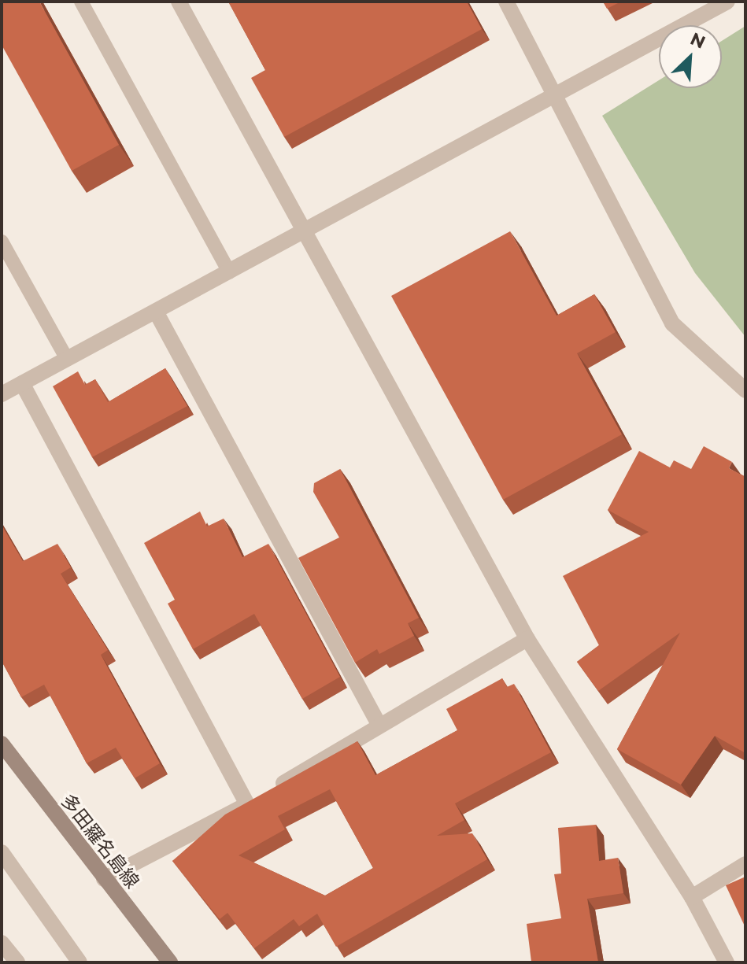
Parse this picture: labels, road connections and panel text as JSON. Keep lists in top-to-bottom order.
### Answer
{
  "streets": {
    "main road": ["多田羅名島線"]
  },
  "north": "top right"
}
